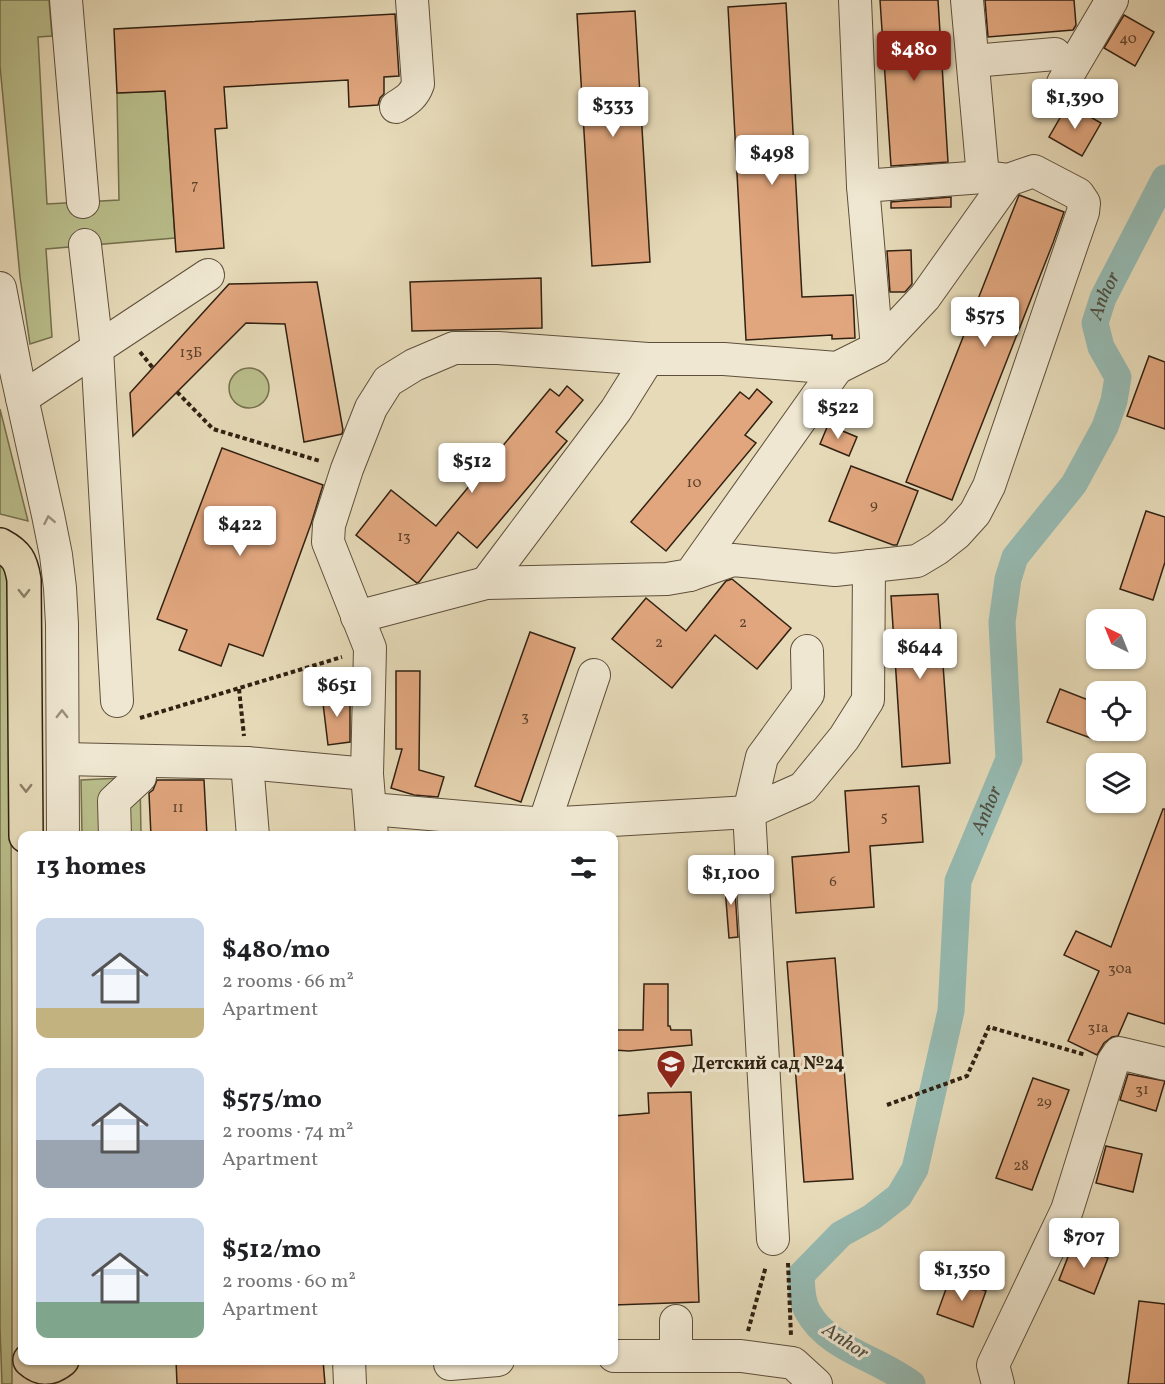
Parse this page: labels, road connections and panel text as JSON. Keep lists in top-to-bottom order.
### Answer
{
  "water": ["Anhor"],
  "places": {
    "school or university": ["Детский сад №24"]
  },
  "house_numbers": [
    "40",
    "7",
    "13Б",
    "10",
    "9",
    "13",
    "2",
    "2",
    "3",
    "11",
    "5",
    "6",
    "30a",
    "31a",
    "31",
    "29",
    "28"
  ],
  "north": "top left",
  "page": {
    "price": [
      "$480",
      "$1,390",
      "$333",
      "$498",
      "$575",
      "$522",
      "$512",
      "$422",
      "$644",
      "$651",
      "$1,100",
      "$707",
      "$1,350"
    ],
    "heading": "13 homes",
    "list": [
      {
        "name": "$480/mo",
        "note": "2 rooms · 66 m² · Apartment"
      },
      {
        "name": "$575/mo",
        "note": "2 rooms · 74 m² · Apartment"
      },
      {
        "name": "$512/mo",
        "note": "2 rooms · 60 m² · Apartment"
      }
    ]
  }
}
